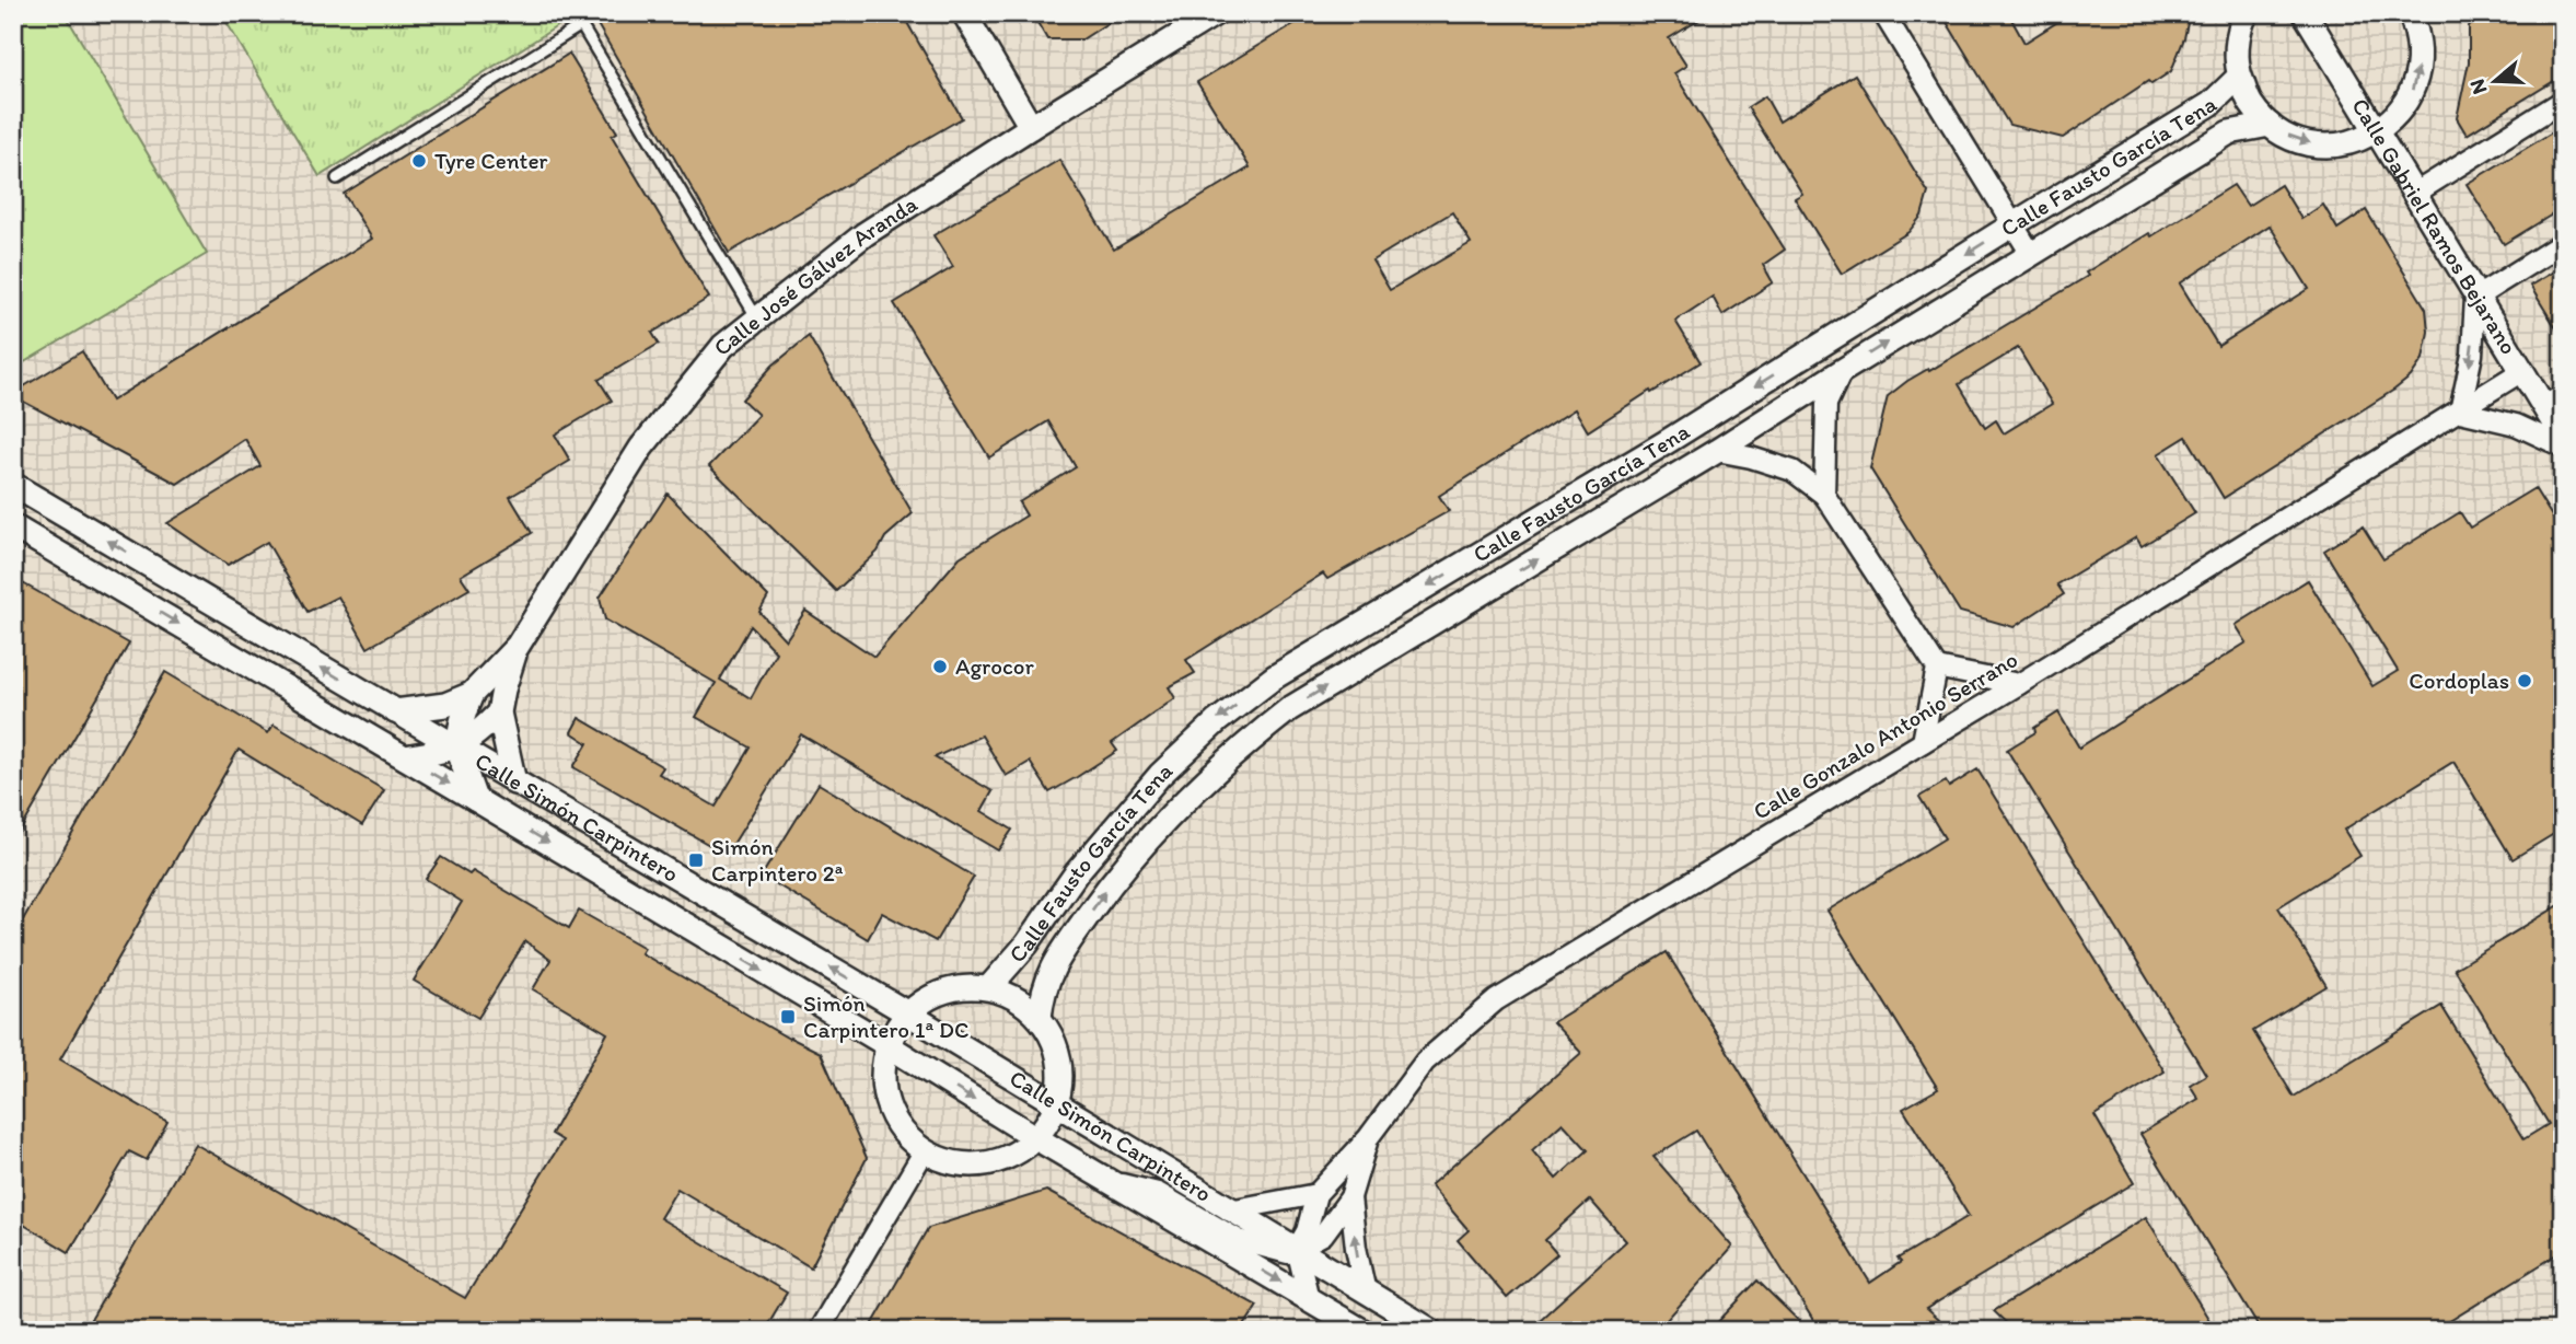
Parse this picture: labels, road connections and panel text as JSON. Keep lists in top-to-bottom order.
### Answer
{
  "streets": {
    "street": [
      "Calle Fausto García Tena",
      "Calle Gabriel Ramos Bejarano",
      "Calle José Gálvez Aranda",
      "Calle Gonzalo Antonio Serrano",
      "Calle Simón Carpintero"
    ]
  },
  "crossings": [
    ["Calle Gabriel Ramos Bejarano", "Calle Gonzalo Antonio Serrano"],
    ["Calle José Gálvez Aranda", "Calle Simón Carpintero"],
    ["Calle Gonzalo Antonio Serrano", "Calle Simón Carpintero"]
  ],
  "places": {
    "other": ["Tyre Center", "Agrocor", "Cordoplas"],
    "transit": ["Simón Carpintero 2ª", "Simón Carpintero 1ª DC"]
  },
  "north": "left"
}
